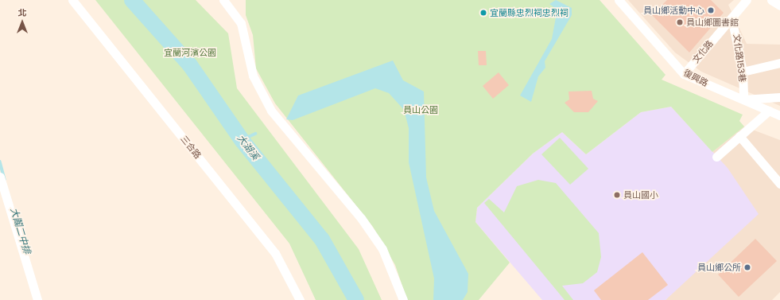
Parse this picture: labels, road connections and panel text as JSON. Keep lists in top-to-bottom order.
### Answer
{
  "streets": {
    "street": [
      "文化路",
      "文化路153巷",
      "復興路",
      "三合路"
    ]
  },
  "crossings": [
    ["文化路", "文化路153巷"],
    ["文化路", "復興路"],
    ["文化路153巷", "復興路"]
  ],
  "water": ["大湖溪", "大鬮二中排"],
  "parks": ["宜蘭河濱公園", "員山公園"],
  "places": [
    "員山鄉活動中心",
    "宜蘭縣忠烈祠忠烈祠",
    "員山鄉圖書館",
    "員山國小",
    "員山鄉公所"
  ],
  "north": "top"
}
